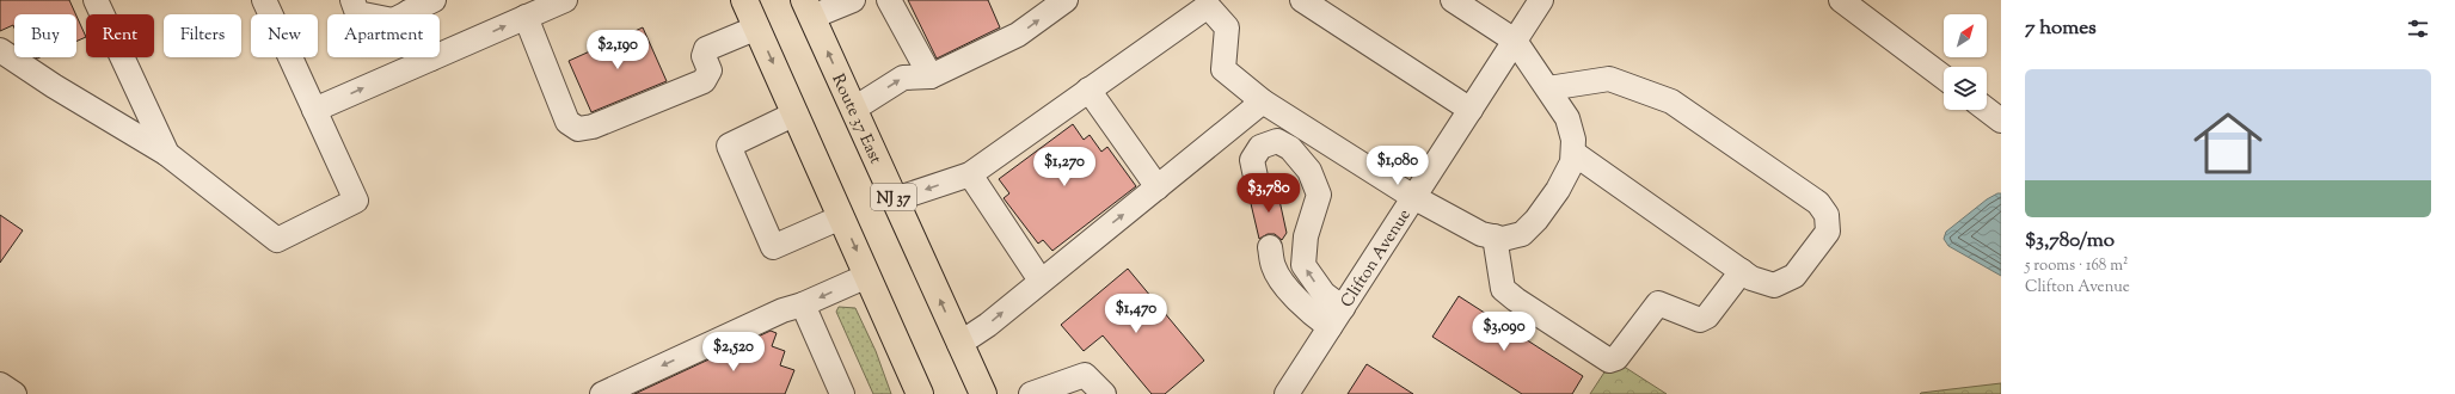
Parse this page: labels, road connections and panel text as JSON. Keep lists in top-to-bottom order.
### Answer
{
  "streets": {
    "highway": ["Route 37 East", "NJ 37"],
    "street": ["Clifton Avenue"]
  },
  "north": "top right",
  "page": {
    "heading": "7 homes",
    "chip": [
      "Buy",
      "Rent",
      "Filters",
      "New",
      "Apartment"
    ],
    "price": [
      "$2,190",
      "$1,080",
      "$1,270",
      "$3,780",
      "$1,470",
      "$3,090",
      "$2,520"
    ],
    "list": [
      {
        "name": "$3,780/mo",
        "note": "5 rooms · 168 m² · Clifton Avenue"
      }
    ]
  }
}
